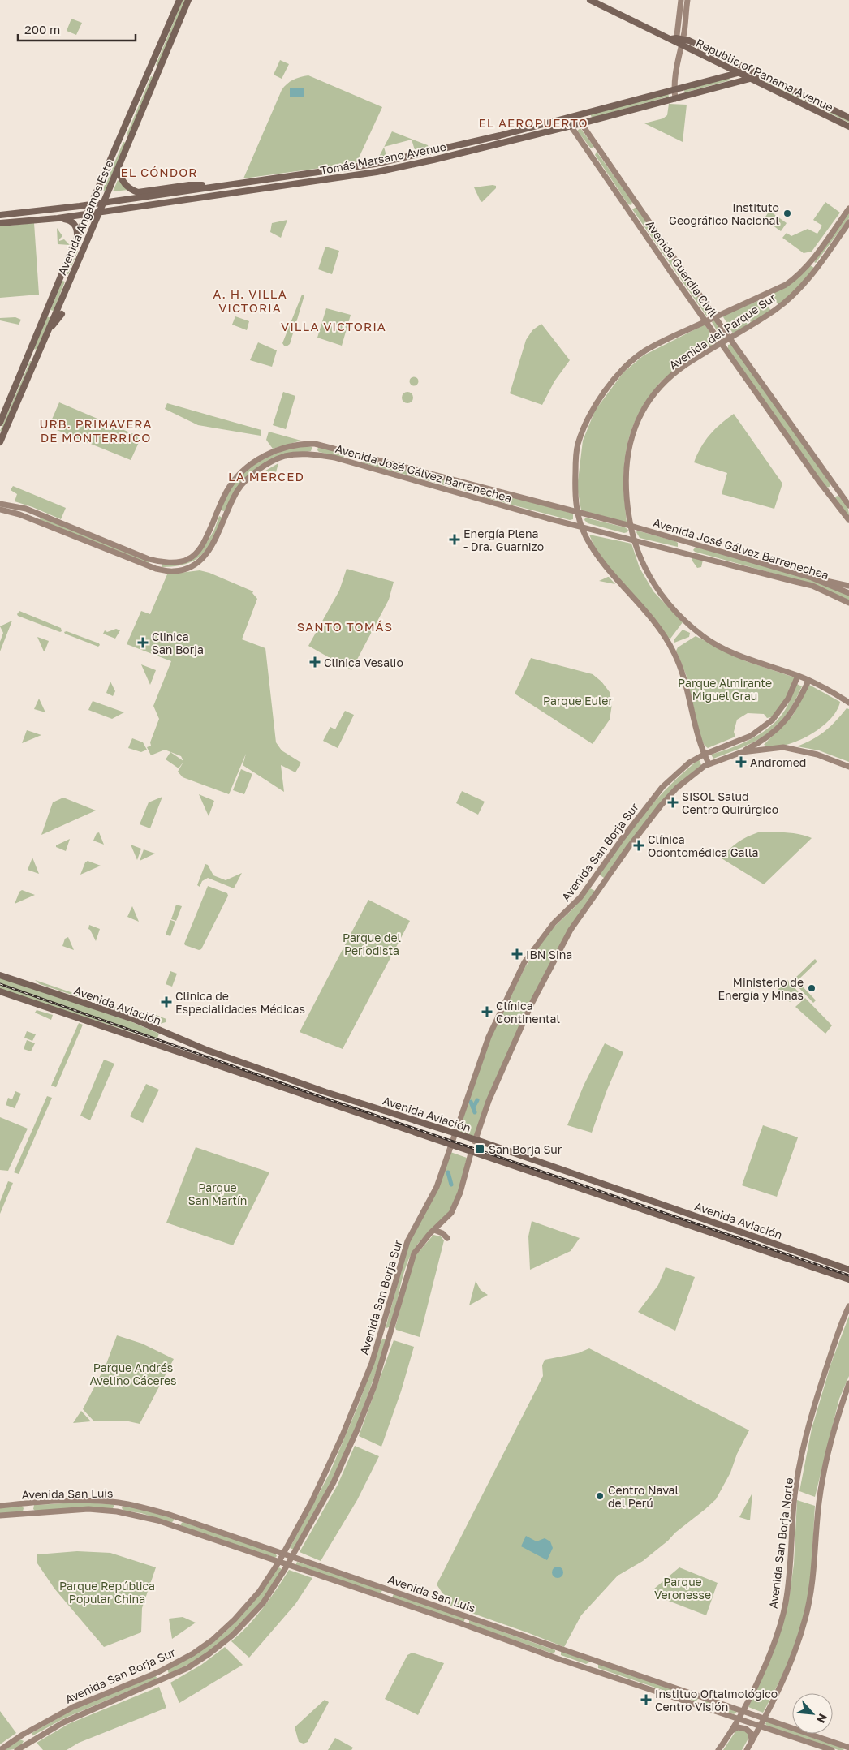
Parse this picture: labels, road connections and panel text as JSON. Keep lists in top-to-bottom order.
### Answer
{
  "streets": {
    "main road": [
      "Republic of Panama Avenue",
      "Tomás Marsano Avenue",
      "Avenida Angamos Este",
      "Avenida Guardia Civil",
      "Avenida del Parque Sur",
      "Avenida José Gálvez Barrenechea",
      "Avenida San Borja Sur",
      "Avenida Aviación",
      "Avenida San Luis",
      "Avenida San Borja Norte"
    ]
  },
  "crossings": [
    ["Republic of Panama Avenue", "Tomás Marsano Avenue"],
    ["Tomás Marsano Avenue", "Avenida Angamos Este"],
    ["Tomás Marsano Avenue", "Avenida Guardia Civil"],
    ["Avenida Guardia Civil", "Avenida del Parque Sur"],
    ["Avenida del Parque Sur", "Avenida José Gálvez Barrenechea"],
    ["Avenida del Parque Sur", "Avenida San Borja Sur"],
    ["Avenida San Borja Sur", "Avenida Aviación"],
    ["Avenida San Borja Sur", "Avenida San Luis"],
    ["Avenida San Luis", "Avenida San Borja Norte"]
  ],
  "districts": [
    "EL AEROPUERTO",
    "EL CÓNDOR",
    "A. H. VILLA VICTORIA",
    "VILLA VICTORIA",
    "URB. PRIMAVERA DE MONTERRICO",
    "LA MERCED",
    "SANTO TOMÁS"
  ],
  "parks": [
    "Parque Almirante Miguel Grau",
    "Parque Euler",
    "Parque del Periodista",
    "Parque San Martín",
    "Parque Andrés Avelino Cáceres",
    "Parque Veronesse",
    "Parque República Popular China"
  ],
  "places": {
    "other": ["Instituto Geográfico Nacional", "Ministerio de Energía y Minas", "Centro Naval del Perú"],
    "health": [
      "Energía Plena - Dra. Guarnizo",
      "Clinica San Borja",
      "Clinica Vesalio",
      "Andromed",
      "SISOL Salud Centro Quirúrgico",
      "Clínica Odontomédica Galla",
      "IBN Sina",
      "Clinica de Especialidades Médicas",
      "Clínica Continental",
      "Instituo Oftalmológico Centro Visión"
    ],
    "transit": ["San Borja Sur"]
  },
  "scale_bar": "200 m",
  "north": "bottom right"
}
